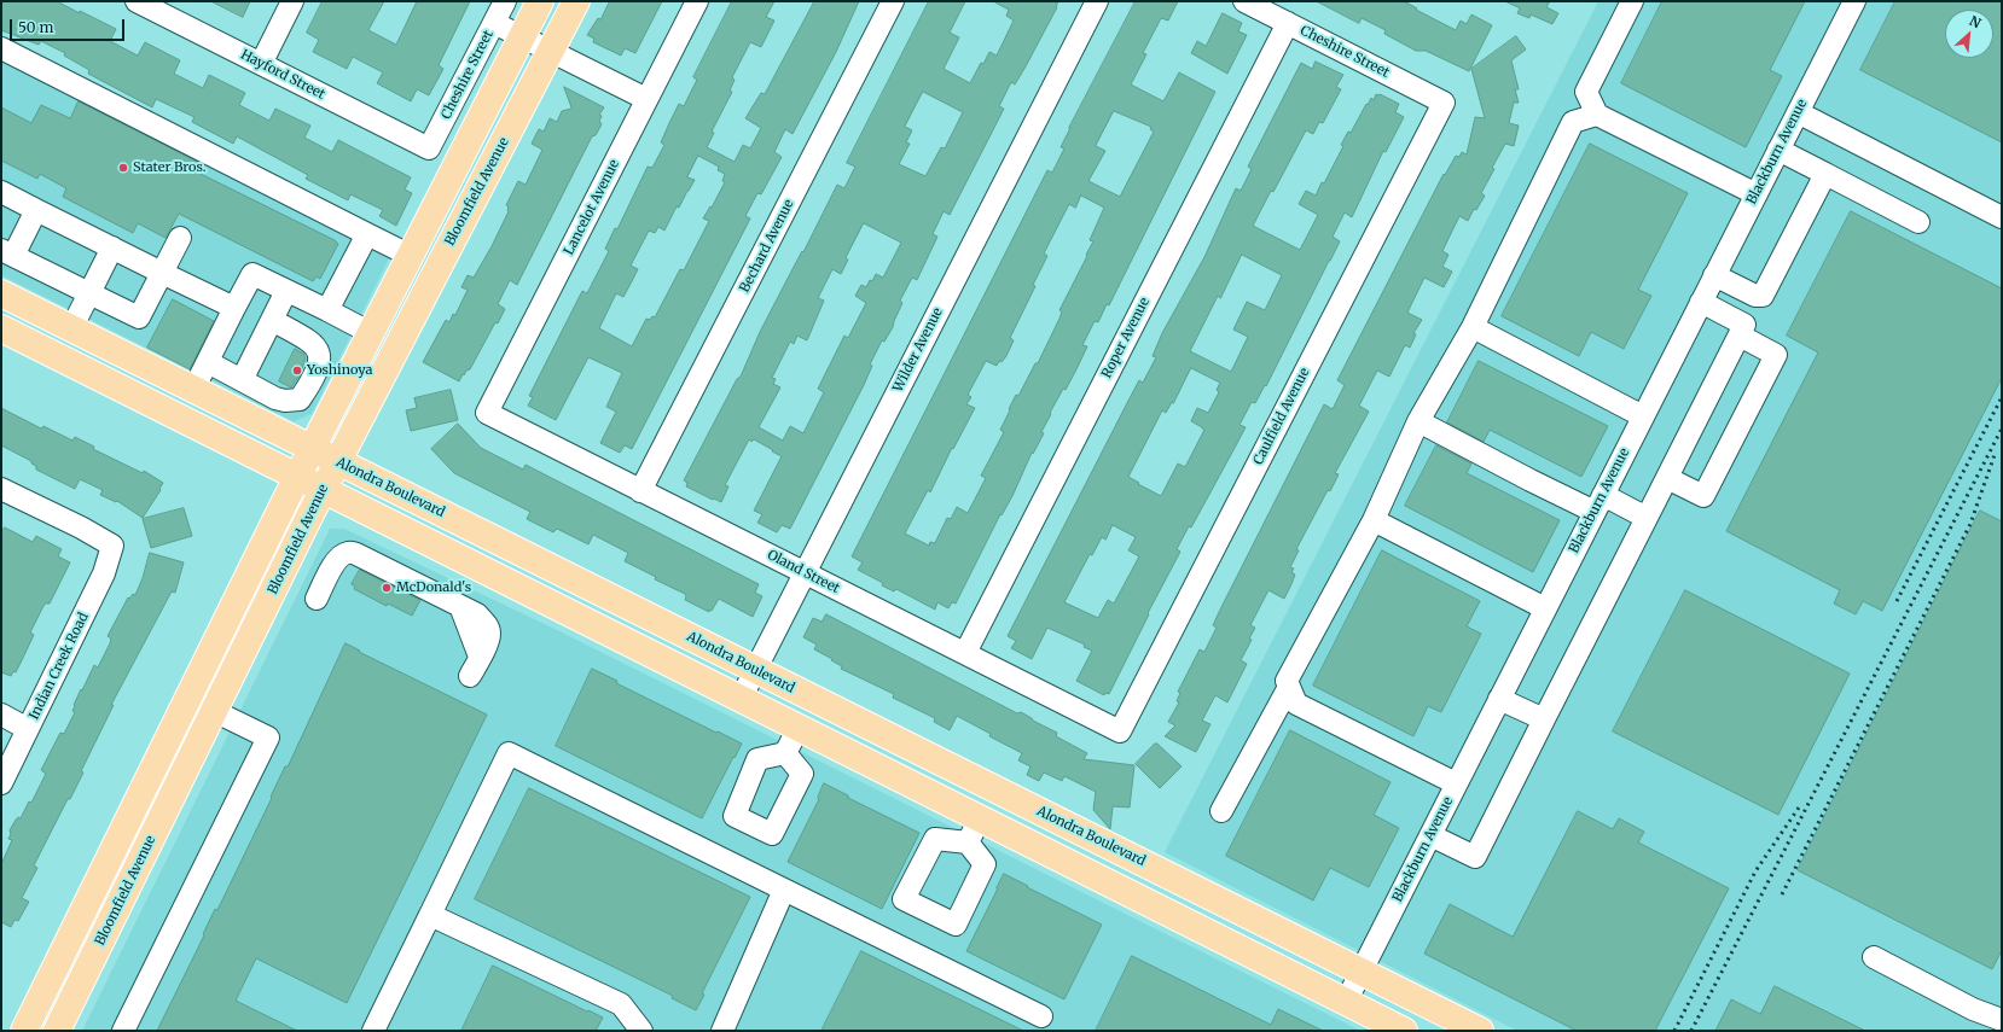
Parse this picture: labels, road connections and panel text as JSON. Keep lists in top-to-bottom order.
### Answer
{
  "streets": {
    "main road": ["Bloomfield Avenue", "Alondra Boulevard"],
    "street": [
      "Cheshire Street",
      "Hayford Street",
      "Blackburn Avenue",
      "Lancelot Avenue",
      "Bechard Avenue",
      "Roper Avenue",
      "Wilder Avenue",
      "Caulfield Avenue",
      "Oland Street",
      "Indian Creek Road"
    ]
  },
  "crossings": [
    ["Cheshire Street", "Hayford Street"],
    ["Cheshire Street", "Roper Avenue"],
    ["Cheshire Street", "Caulfield Avenue"],
    ["Blackburn Avenue", "Alondra Boulevard"],
    ["Bloomfield Avenue", "Alondra Boulevard"],
    ["Lancelot Avenue", "Oland Street"],
    ["Bechard Avenue", "Oland Street"],
    ["Roper Avenue", "Oland Street"],
    ["Wilder Avenue", "Alondra Boulevard"],
    ["Wilder Avenue", "Oland Street"],
    ["Caulfield Avenue", "Oland Street"]
  ],
  "places": ["Stater Bros.", "Yoshinoya", "McDonald's"],
  "scale_bar": "50 m",
  "north": "top right"
}
